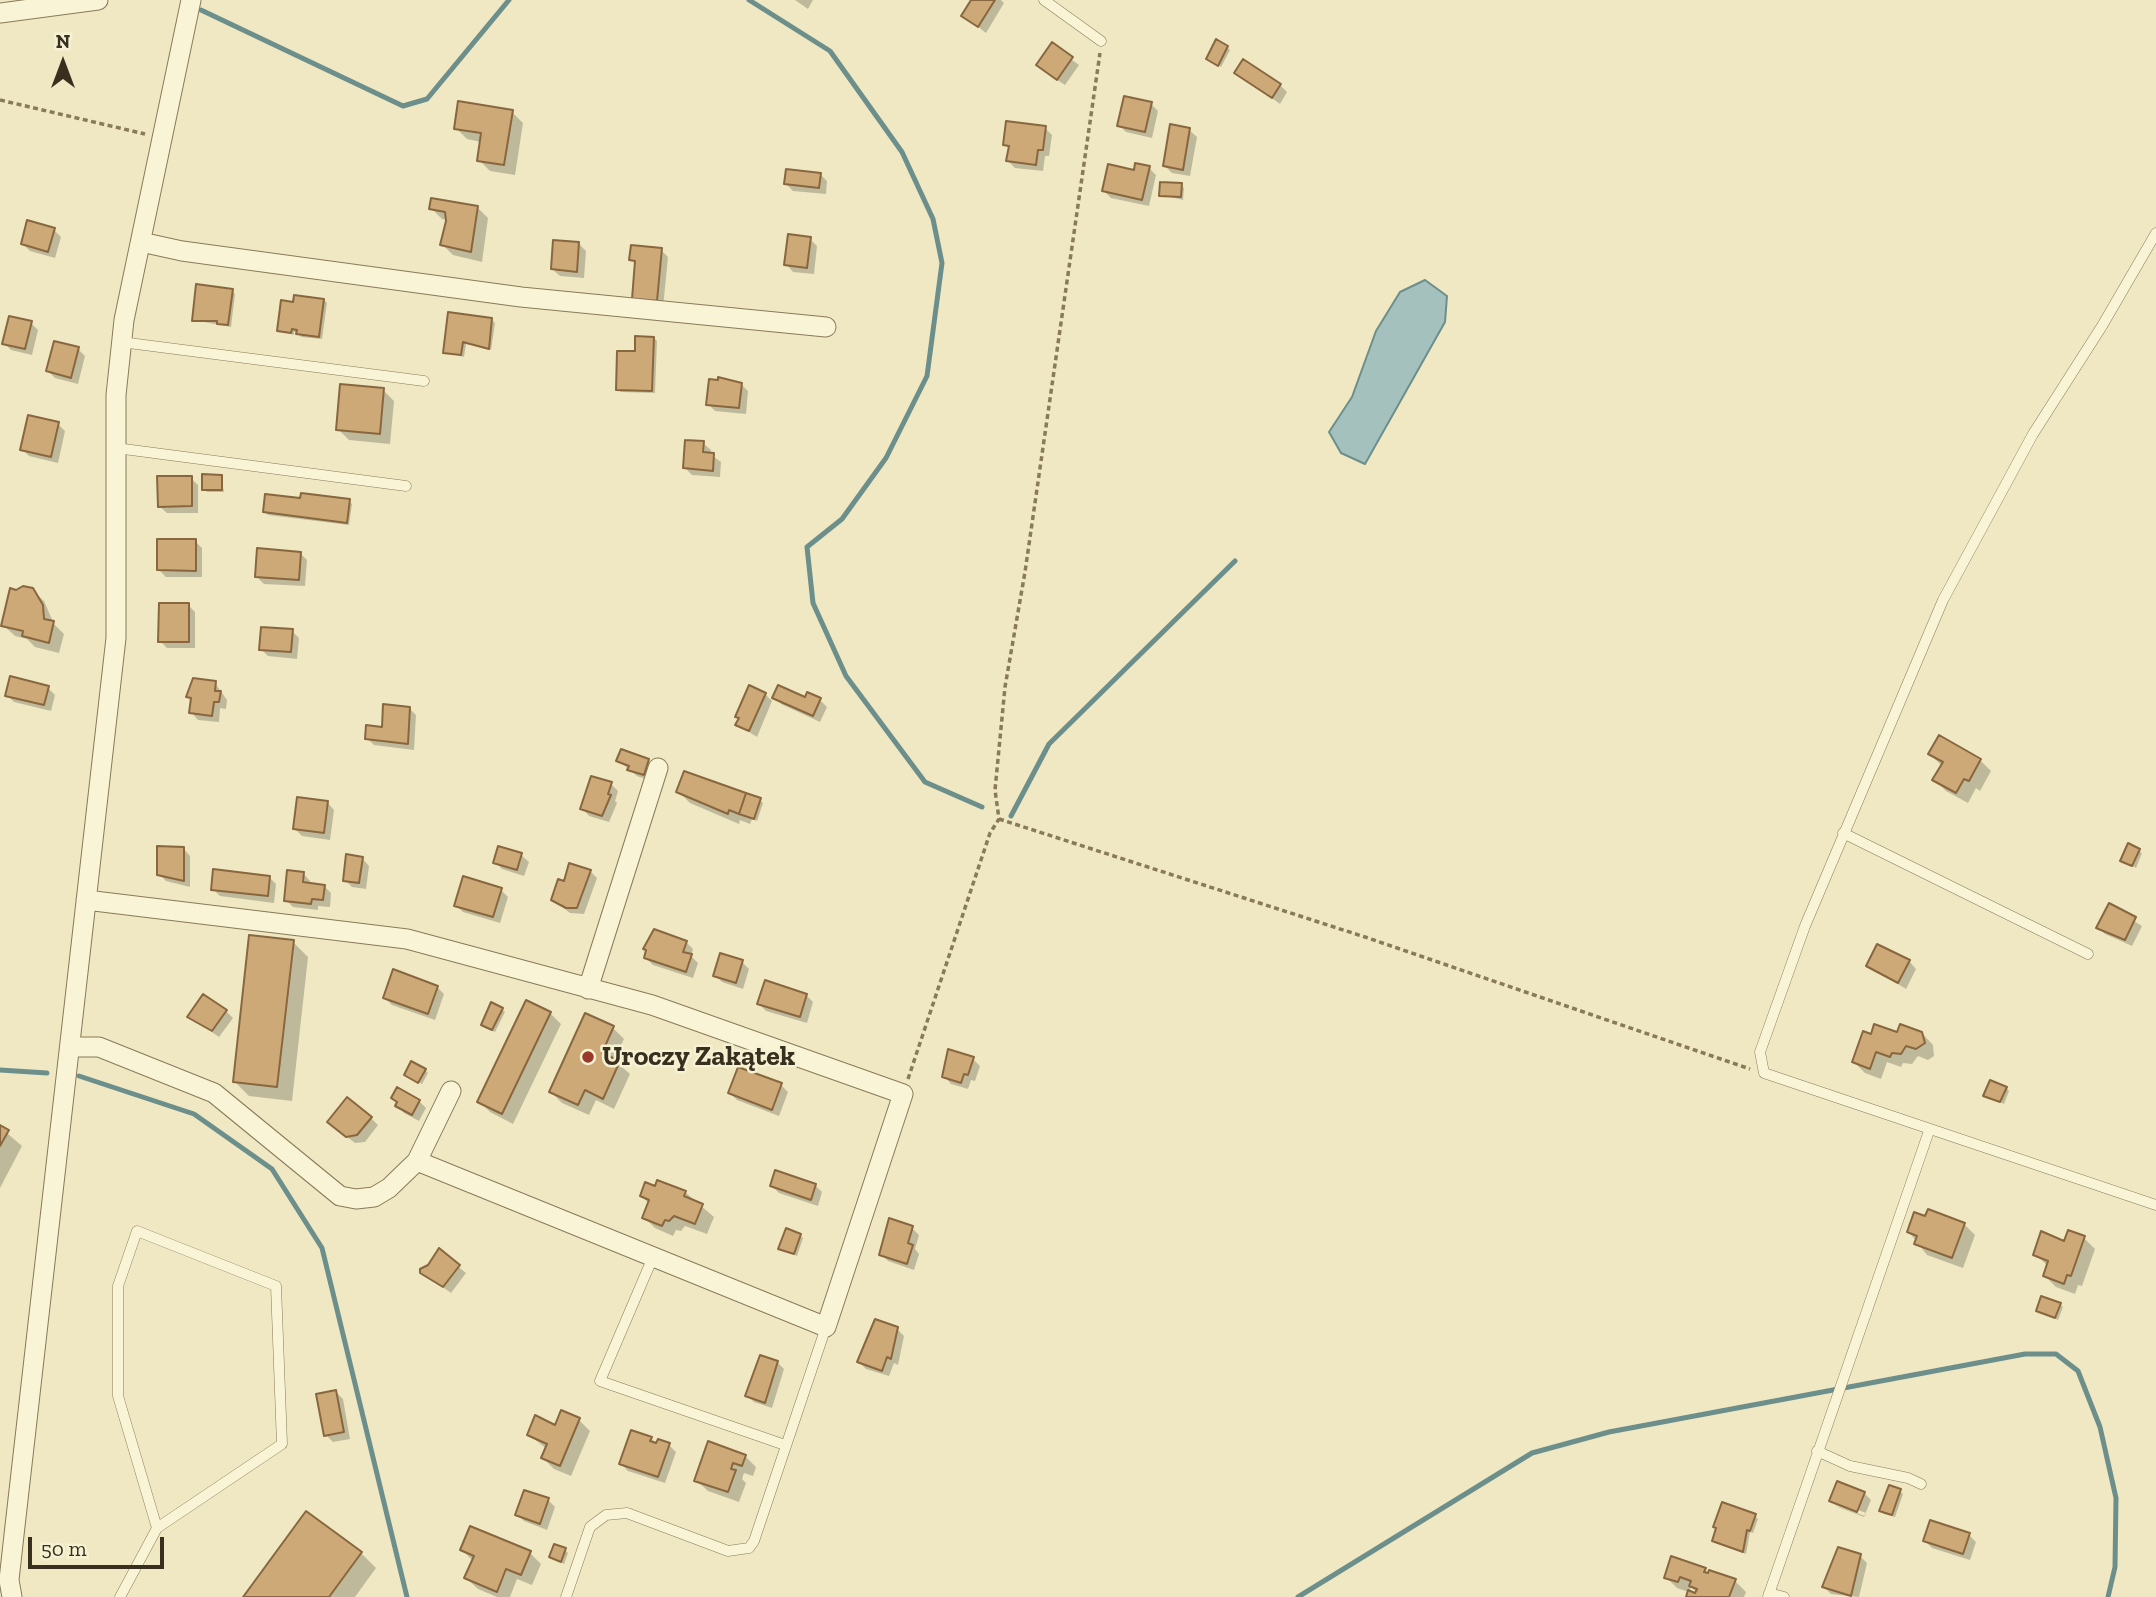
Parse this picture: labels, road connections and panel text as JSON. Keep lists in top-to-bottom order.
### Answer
{
  "places": ["Uroczy Zakątek"],
  "scale_bar": "50 m",
  "north": "top"
}
